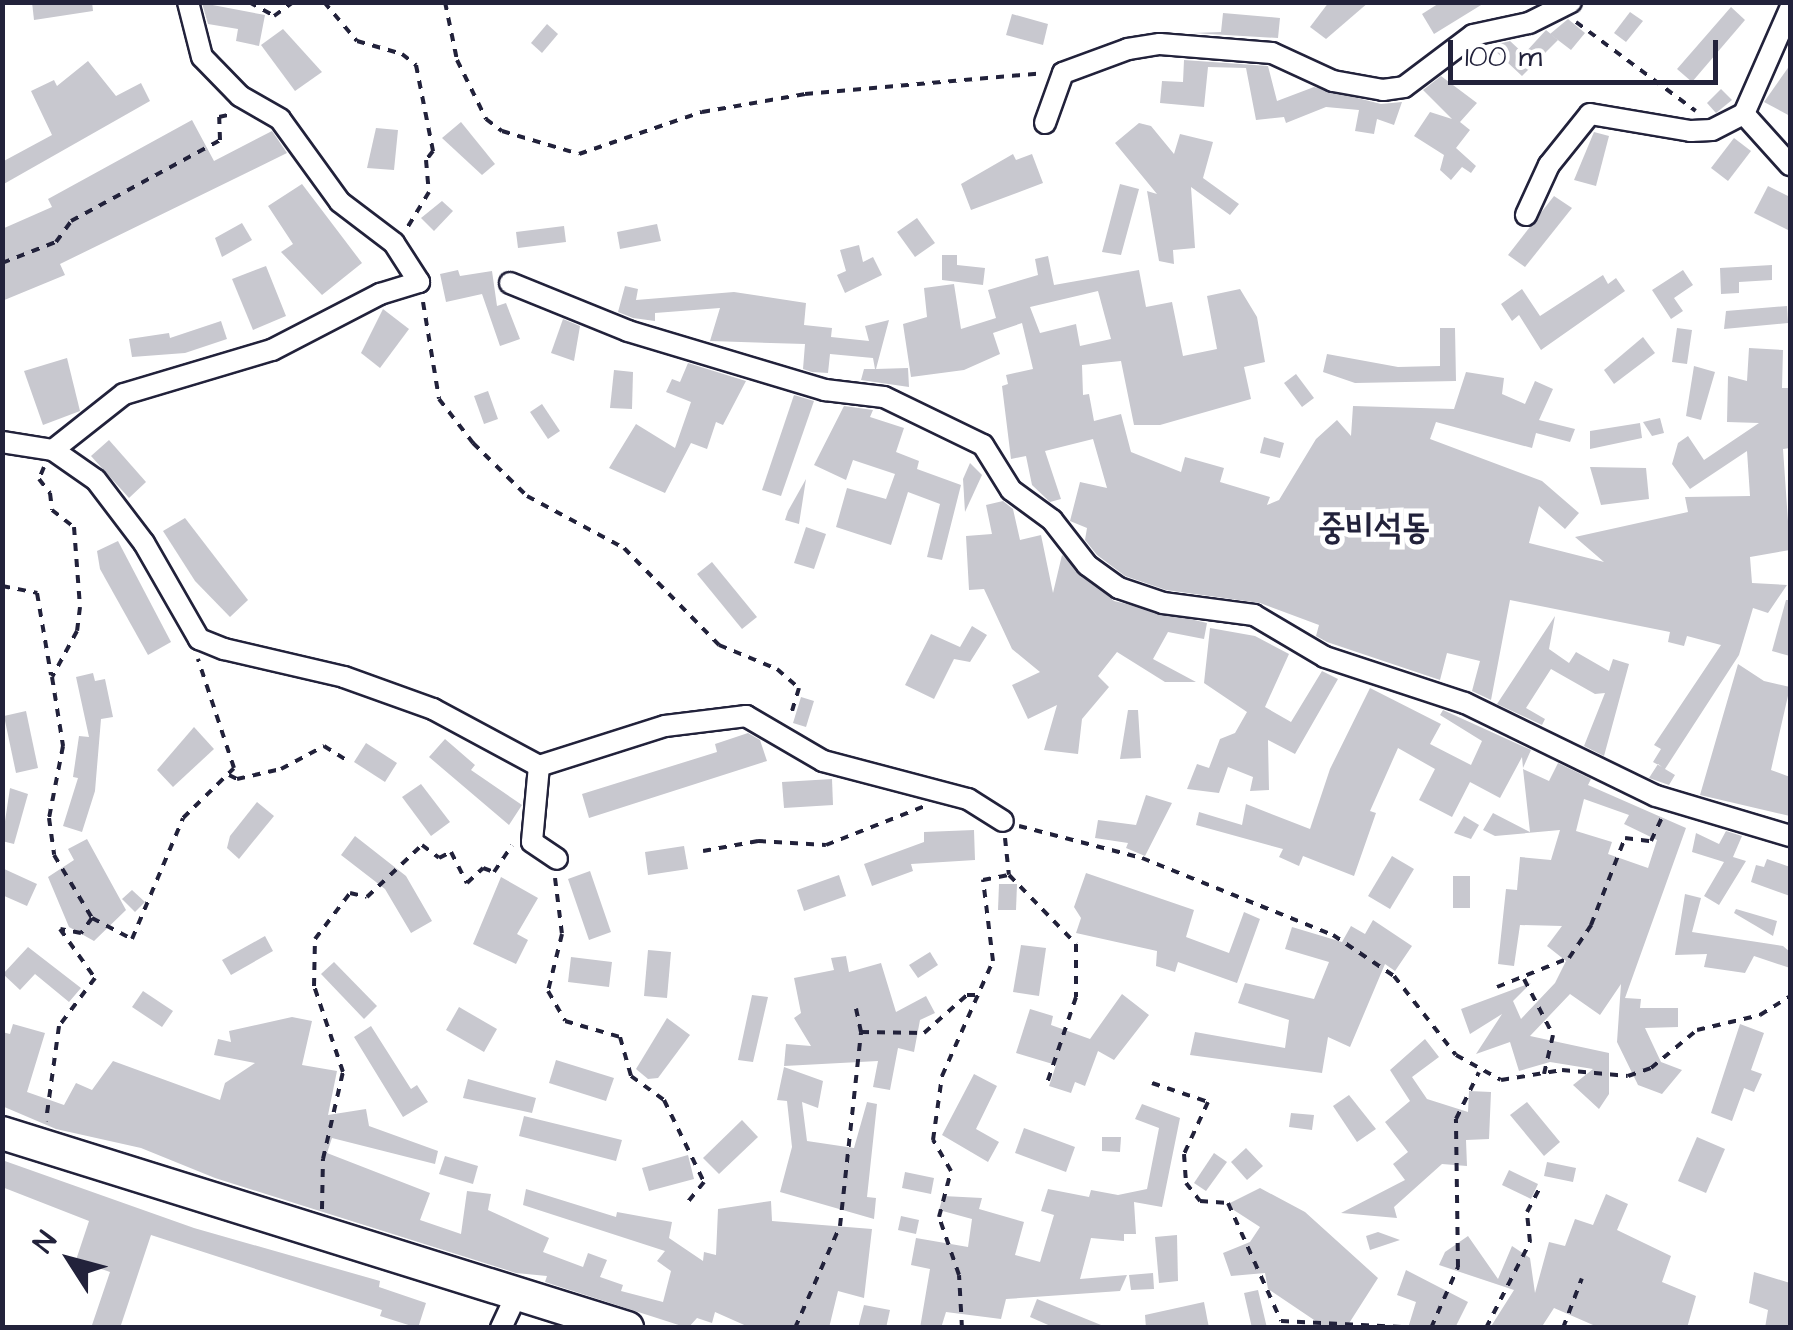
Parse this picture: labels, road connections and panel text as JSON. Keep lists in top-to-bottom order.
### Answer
{
  "districts": ["중비석동"],
  "scale_bar": "100 m",
  "north": "top left"
}
